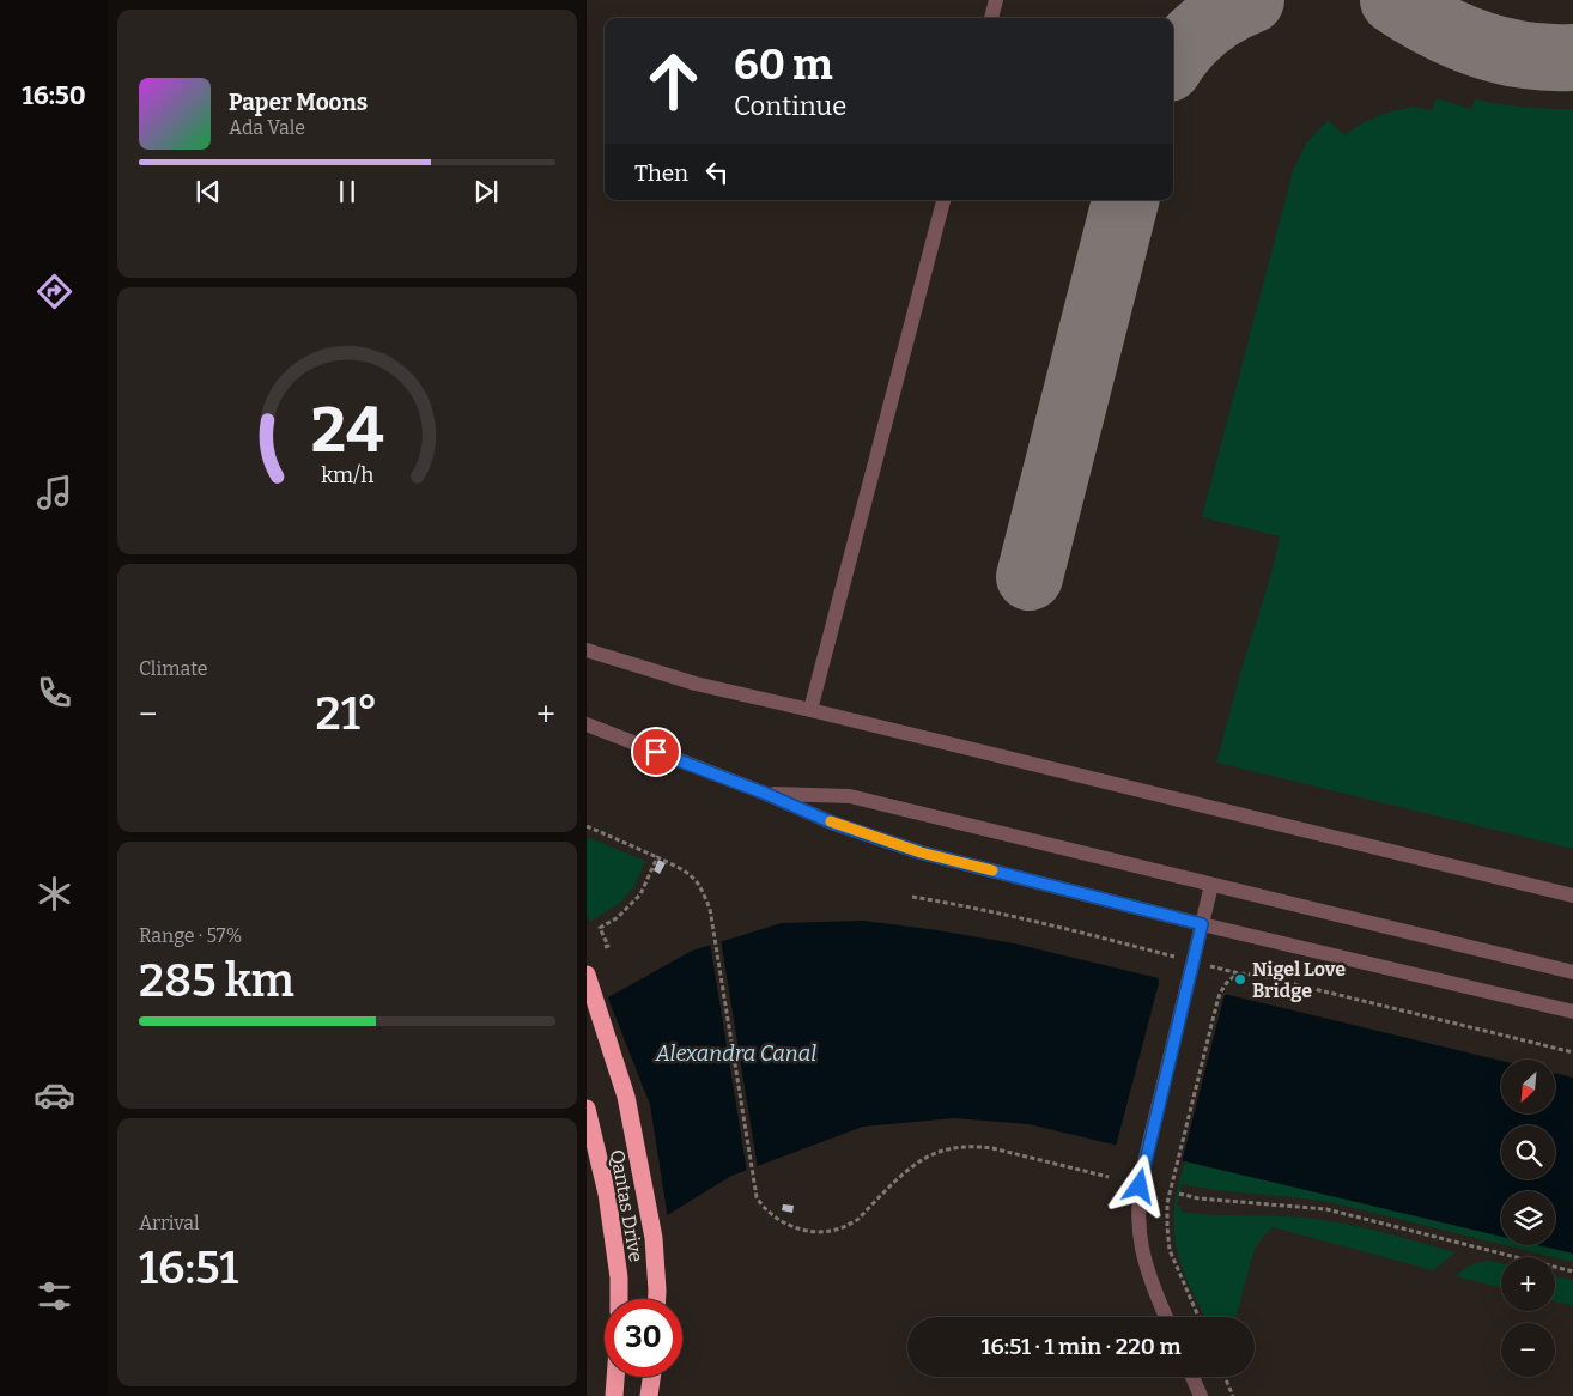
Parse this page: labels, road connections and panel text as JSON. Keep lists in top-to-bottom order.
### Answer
{
  "streets": {
    "highway": ["Qantas Drive"]
  },
  "water": ["Alexandra Canal"],
  "places": ["Nigel Love Bridge"],
  "north": "bottom left",
  "page": {
    "tabs": "16:50",
    "turn": ["60 m", "Continue"],
    "song": ["Paper Moons", "Ada Vale"],
    "then": "Then",
    "tile": [
      "Climate",
      ["Range · 57%", "285 km"],
      ["Arrival", "16:51"]
    ],
    "heat": ["−", "21°", "+"],
    "map_buttons": ["+", "−"],
    "limit": "30",
    "trip": "16:51 · 1 min · 220 m",
    "gauge": ["24", "km/h"]
  }
}
